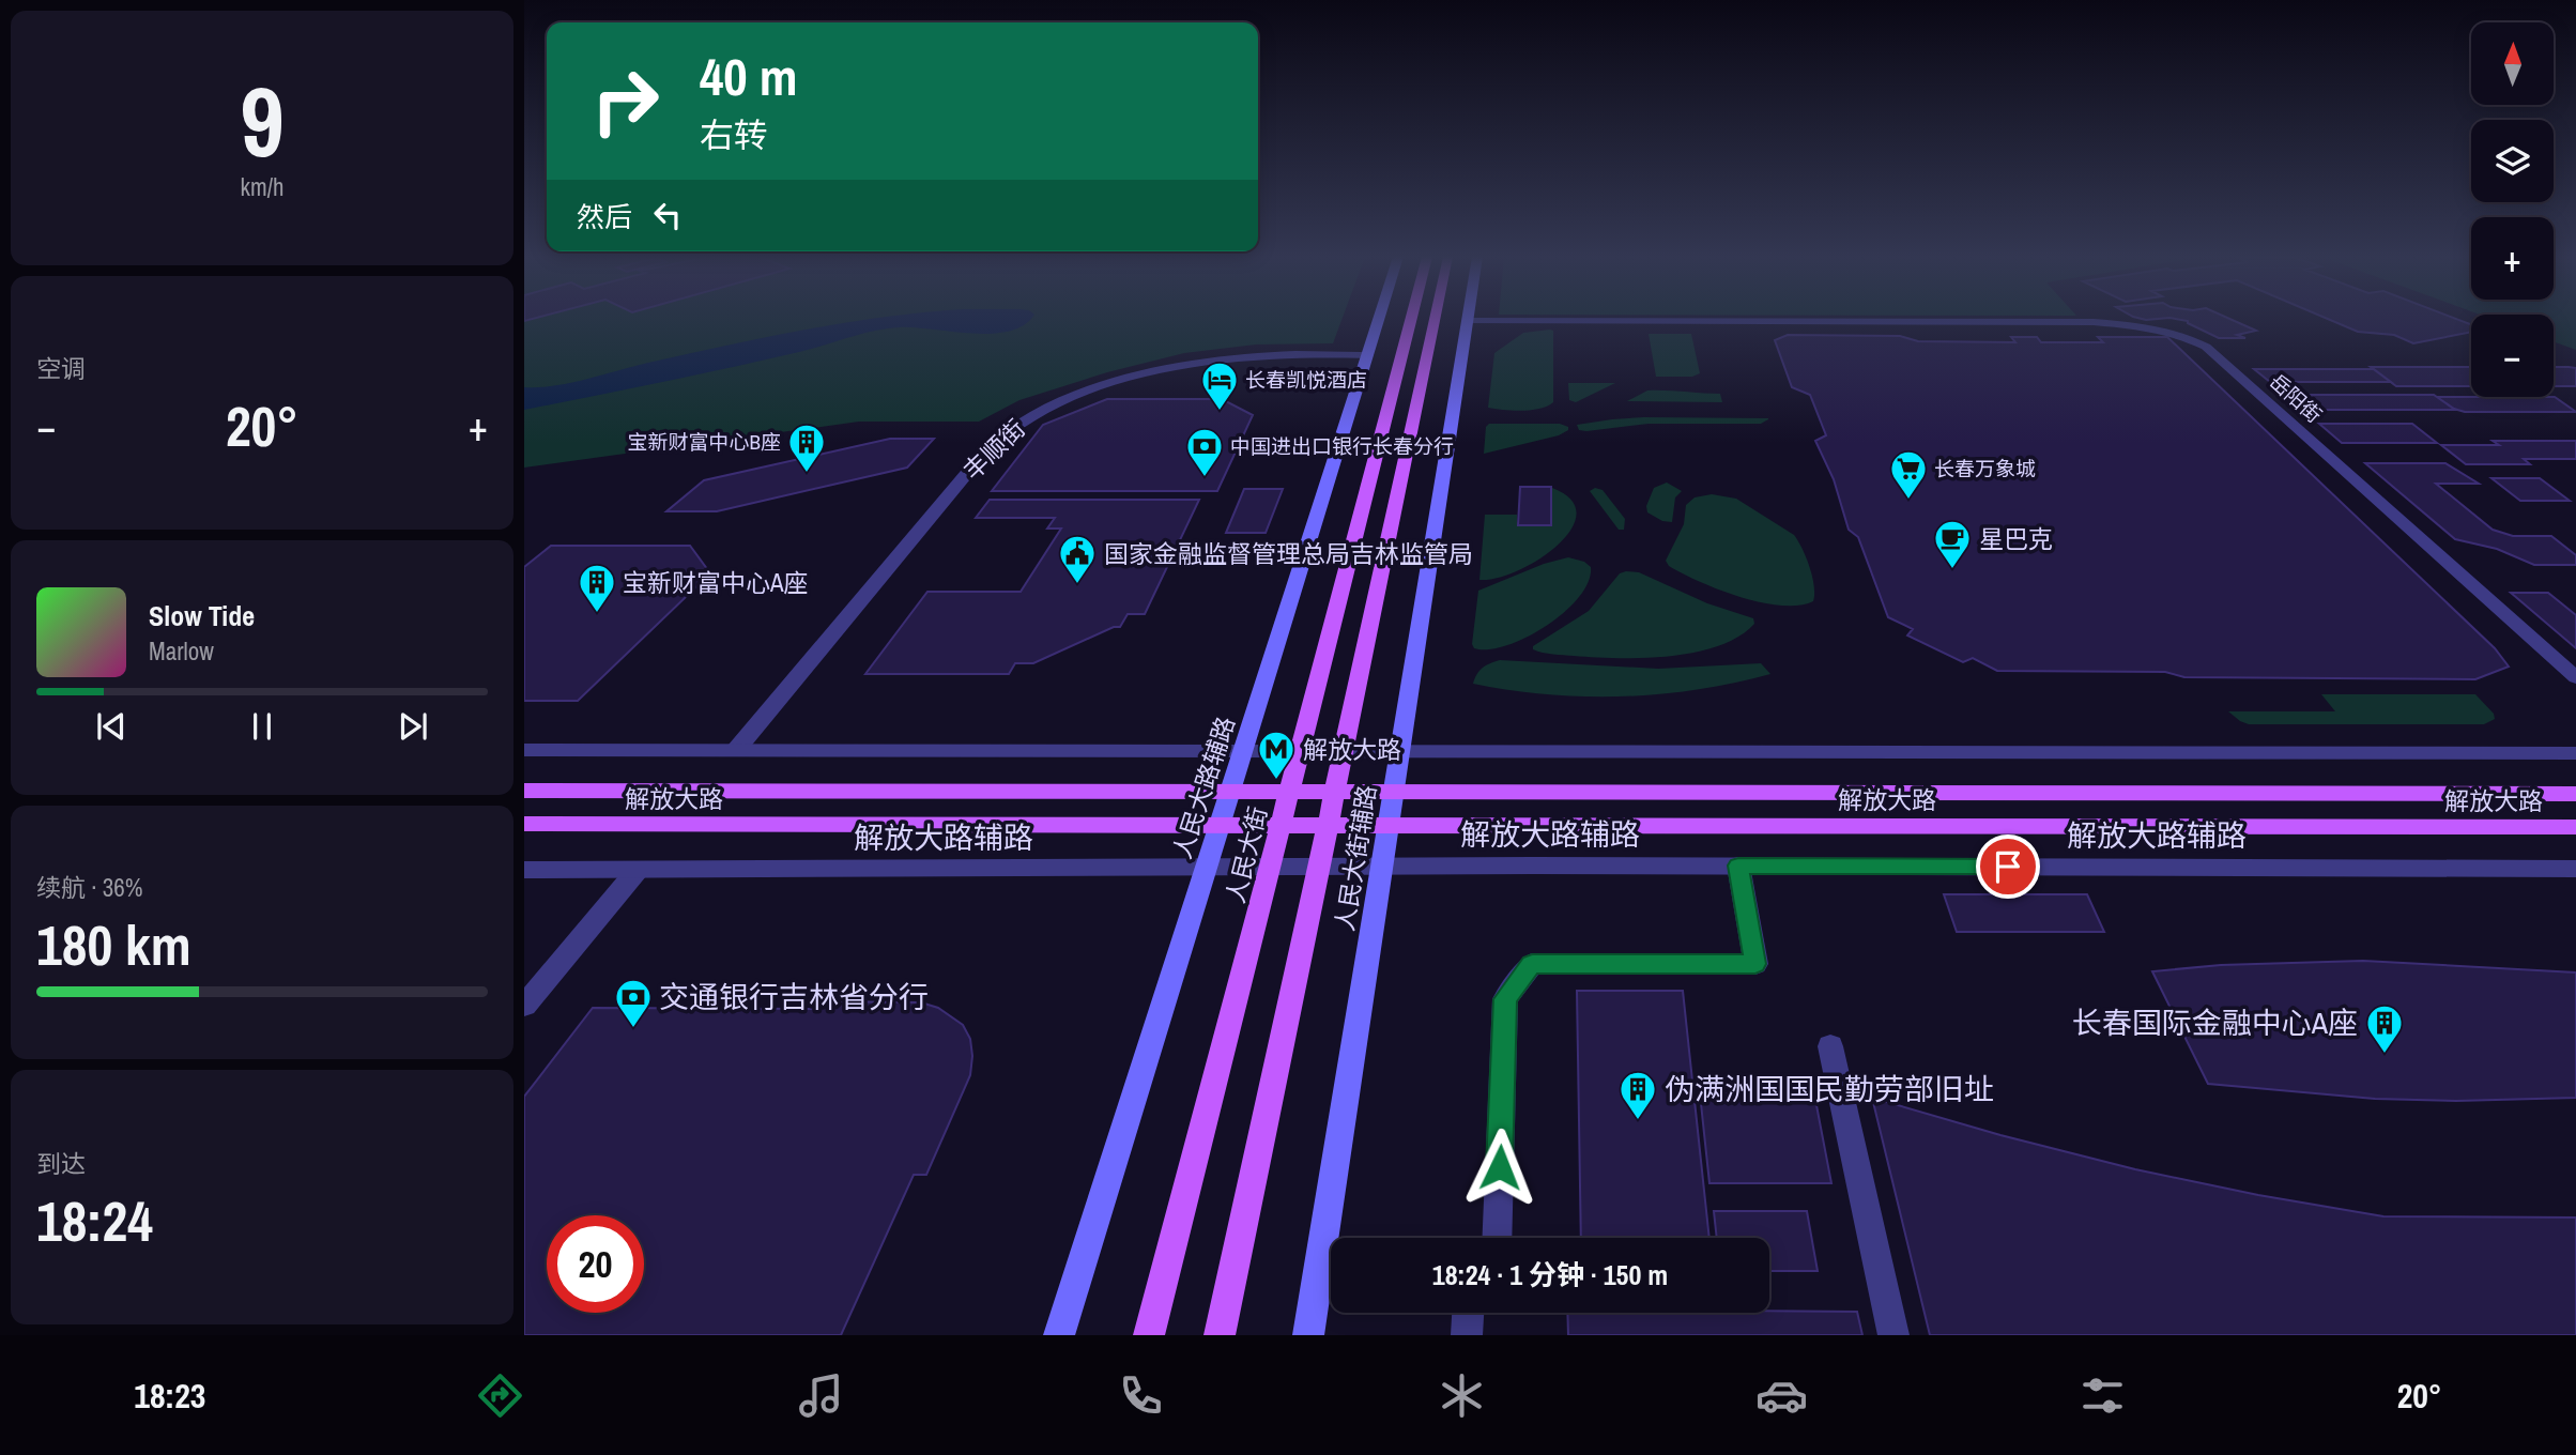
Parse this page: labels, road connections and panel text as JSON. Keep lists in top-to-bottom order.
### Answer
{
  "streets": {
    "main road": [
      "人民大路辅路",
      "解放大路",
      "人民大街",
      "人民大街辅路"
    ],
    "street": ["岳阳街", "丰顺街", "解放大路辅路"]
  },
  "crossings": [
    ["岳阳街", "人民大街辅路"],
    ["丰顺街", "人民大路辅路"],
    ["人民大路辅路", "解放大路"],
    ["人民大路辅路", "解放大路辅路"],
    ["解放大路", "人民大街"],
    ["解放大路", "人民大街辅路"],
    ["解放大路辅路", "人民大街"],
    ["解放大路辅路", "人民大街辅路"]
  ],
  "places": {
    "hotel": ["长春凯悦酒店"],
    "building": [
      "宝新财富中心B座",
      "宝新财富中心A座",
      "长春国际金融中心A座",
      "伪满洲国国民勤劳部旧址"
    ],
    "bank": ["中国进出口银行长春分行", "交通银行吉林省分行"],
    "supermarket": ["长春万象城"],
    "cafe": ["星巴克"],
    "public building": ["国家金融监督管理总局吉林监管局"],
    "metro station": ["解放大路"]
  },
  "north": "top",
  "page": {
    "tile": [
      ["9", "km/h"],
      "空调",
      ["续航 · 36%", "180 km"],
      ["到达", "18:24"]
    ],
    "map_buttons": ["+", "−"],
    "turn": ["40 m", "右转"],
    "then": "然后",
    "heat": ["−", "20°", "+"],
    "song": ["Slow Tide", "Marlow"],
    "limit": "20",
    "trip": "18:24 · 1 分钟 · 150 m",
    "tabs": ["18:23", "20°"]
  }
}
